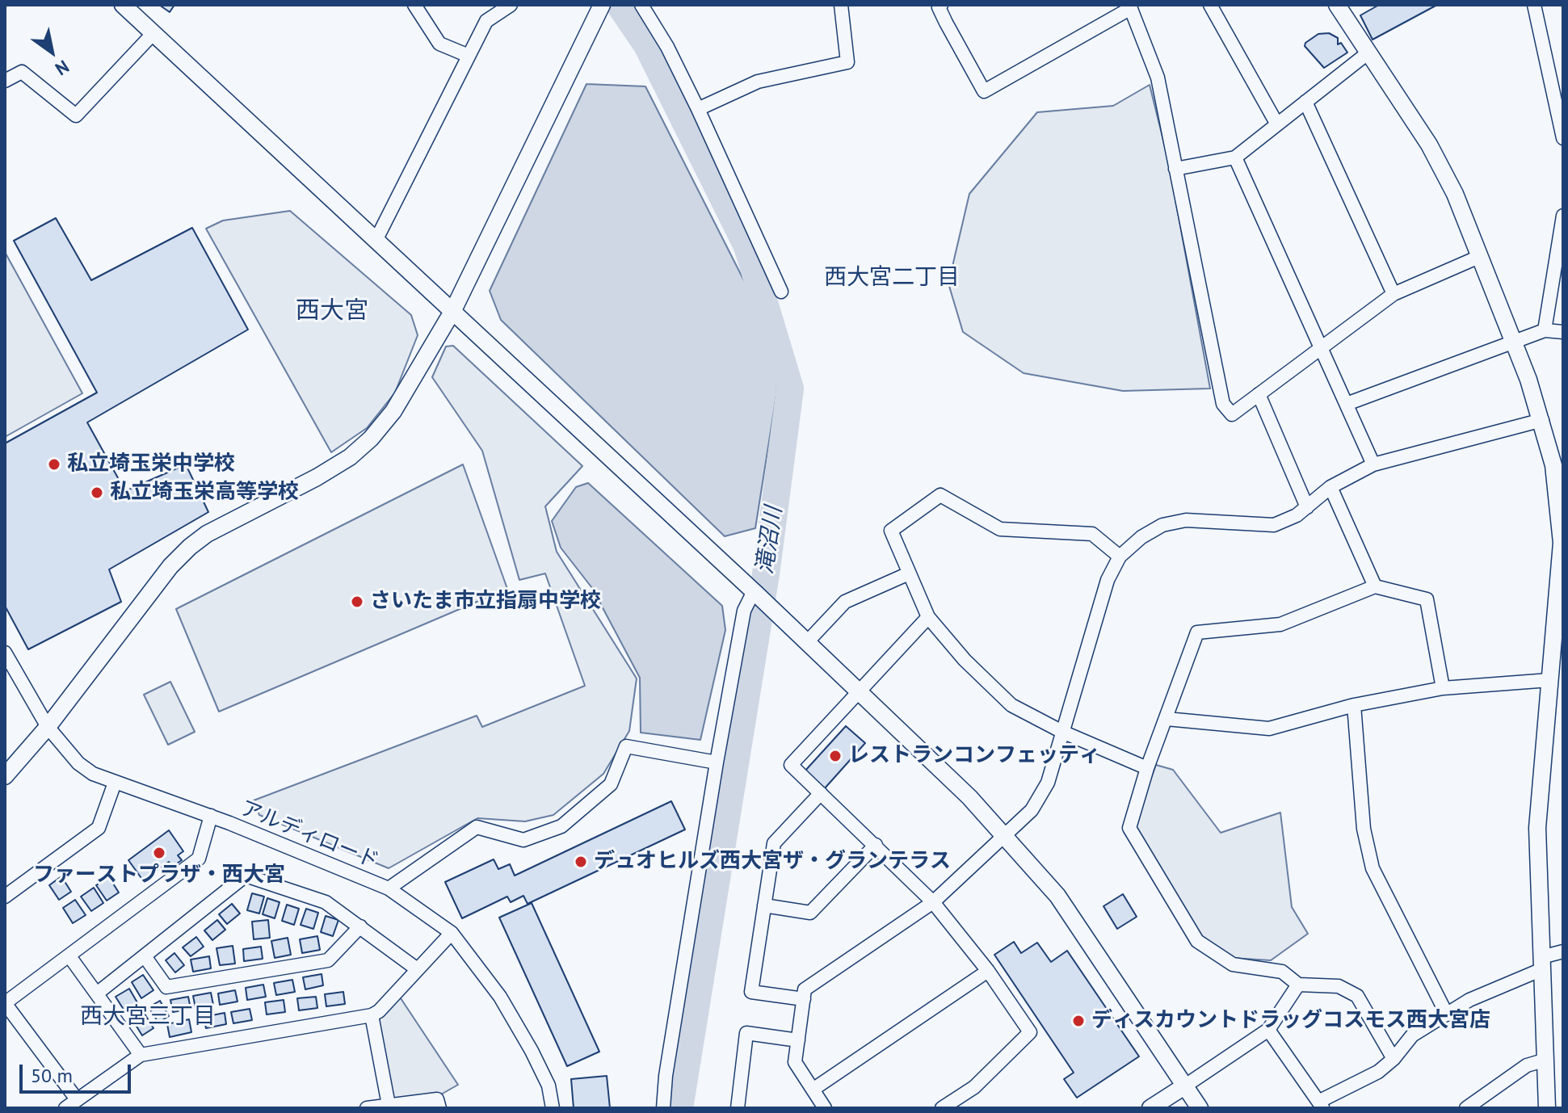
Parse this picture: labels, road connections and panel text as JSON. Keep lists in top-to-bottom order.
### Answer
{
  "streets": {
    "street": ["アルディロード"]
  },
  "districts": ["西大宮二丁目", "西大宮", "西大宮三丁目"],
  "water": ["滝沼川"],
  "places": [
    "私立埼玉栄中学校",
    "私立埼玉栄高等学校",
    "さいたま市立指扇中学校",
    "レストランコンフェッティ",
    "ファーストプラザ・西大宮",
    "デュオヒルズ西大宮ザ・グランテラス",
    "ディスカウントドラッグコスモス西大宮店"
  ],
  "scale_bar": "50 m",
  "north": "bottom right"
}
